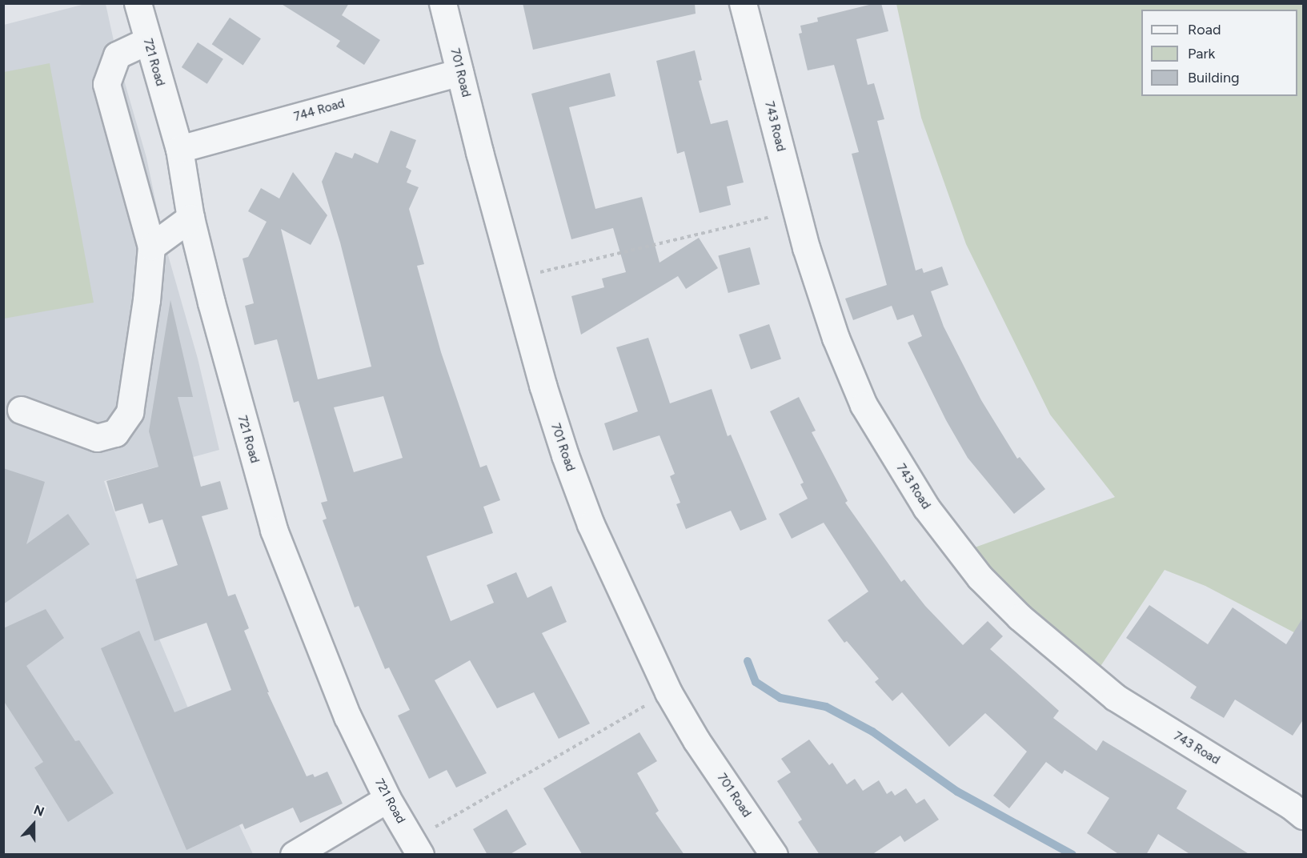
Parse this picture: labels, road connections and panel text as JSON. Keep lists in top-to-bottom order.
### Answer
{
  "streets": {
    "street": [
      "721 Road",
      "701 Road",
      "744 Road",
      "743 Road"
    ]
  },
  "crossings": [
    ["721 Road", "744 Road"],
    ["701 Road", "744 Road"]
  ],
  "legend": ["Road", "Park", "Building"],
  "north": "top"
}
